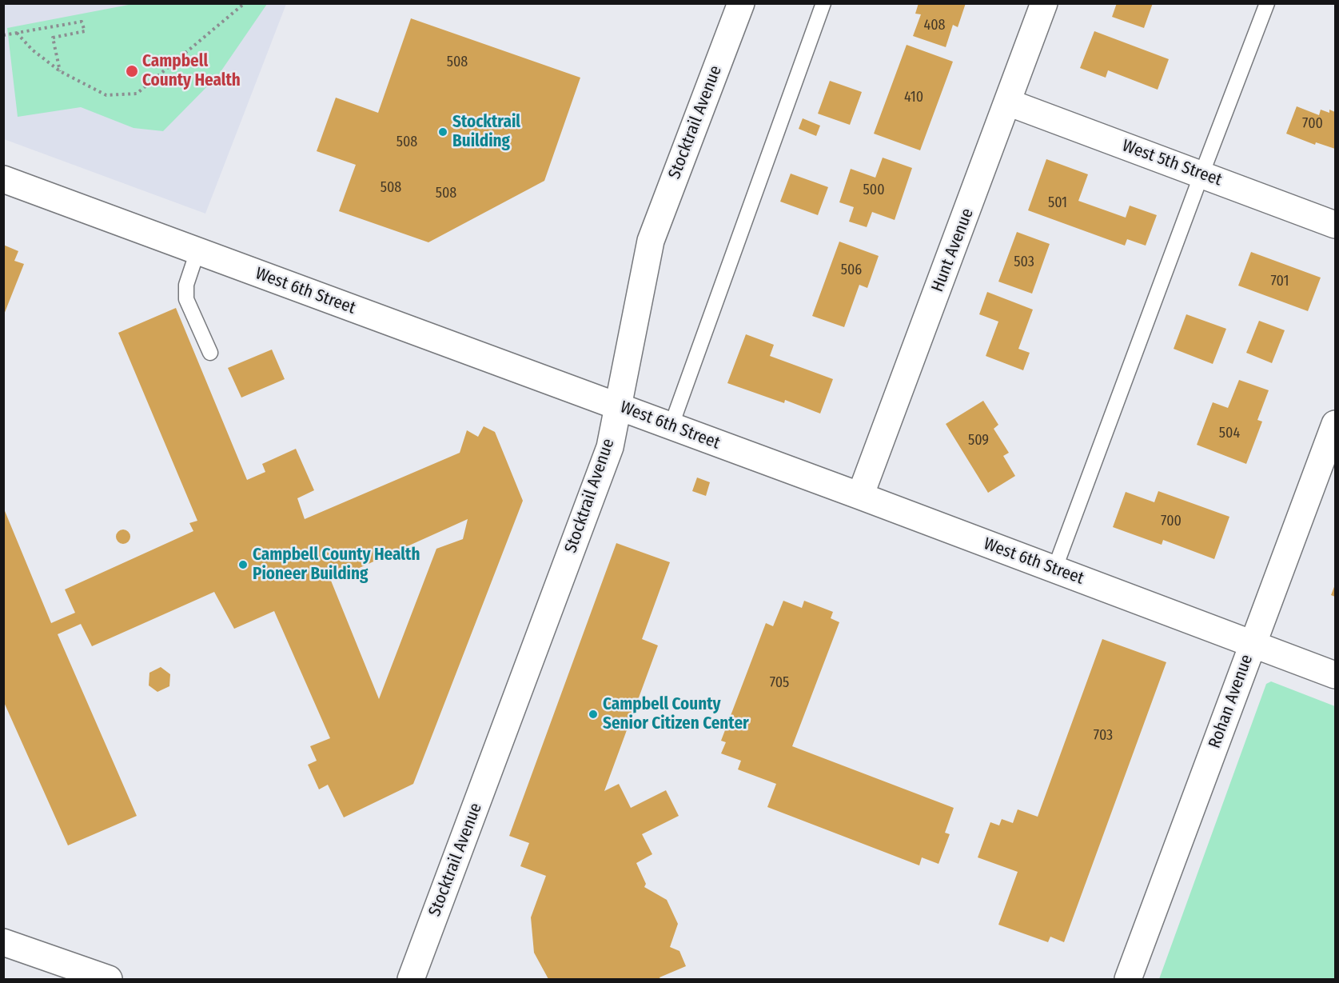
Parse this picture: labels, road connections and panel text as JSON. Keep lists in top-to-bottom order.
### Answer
{
  "streets": {
    "street": [
      "Stocktrail Avenue",
      "West 5th Street",
      "Hunt Avenue",
      "West 6th Street",
      "Rohan Avenue"
    ]
  },
  "crossings": [
    ["Stocktrail Avenue", "West 6th Street"],
    ["West 5th Street", "Hunt Avenue"],
    ["Hunt Avenue", "West 6th Street"],
    ["West 6th Street", "Rohan Avenue"]
  ],
  "places": [
    "Campbell County Health",
    "Stocktrail Building",
    "Campbell County Health Pioneer Building",
    "Campbell County Senior Citizen Center"
  ],
  "house_numbers": [
    "408",
    "508",
    "410",
    "700",
    "508",
    "508",
    "500",
    "508",
    "501",
    "503",
    "506",
    "701",
    "504",
    "509",
    "700",
    "705",
    "703"
  ]
}
